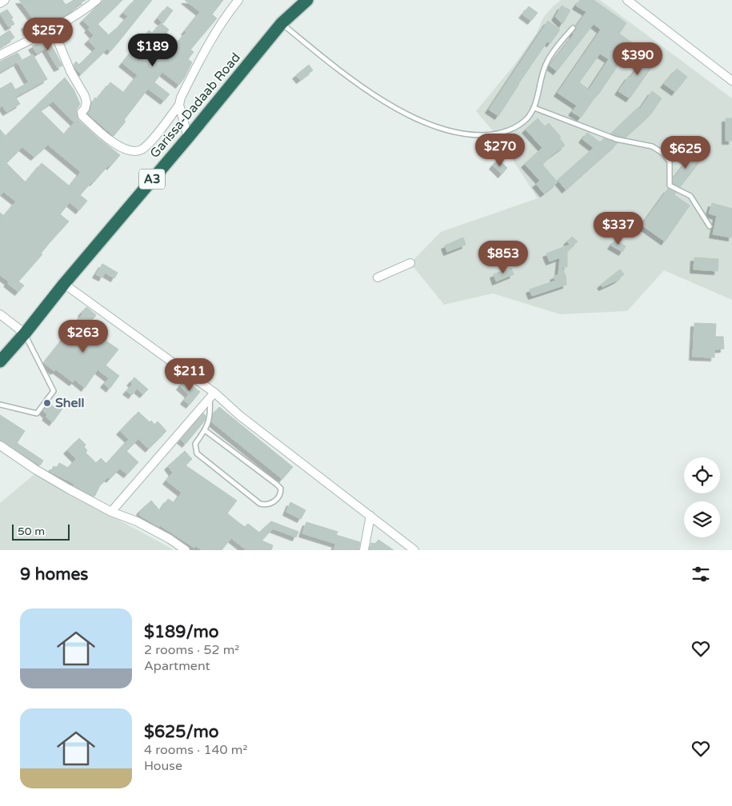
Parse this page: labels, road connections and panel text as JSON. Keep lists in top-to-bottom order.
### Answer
{
  "streets": {
    "highway": ["Garissa-Dadaab Road", "A3"]
  },
  "places": ["Shell"],
  "scale_bar": "50 m",
  "page": {
    "price": [
      "$257",
      "$189",
      "$390",
      "$270",
      "$625",
      "$337",
      "$853",
      "$263",
      "$211"
    ],
    "scale": "50 m",
    "heading": "9 homes",
    "list": [
      {
        "name": "$189/mo",
        "note": "2 rooms · 52 m² · Apartment"
      },
      {
        "name": "$625/mo",
        "note": "4 rooms · 140 m² · House"
      }
    ]
  }
}
